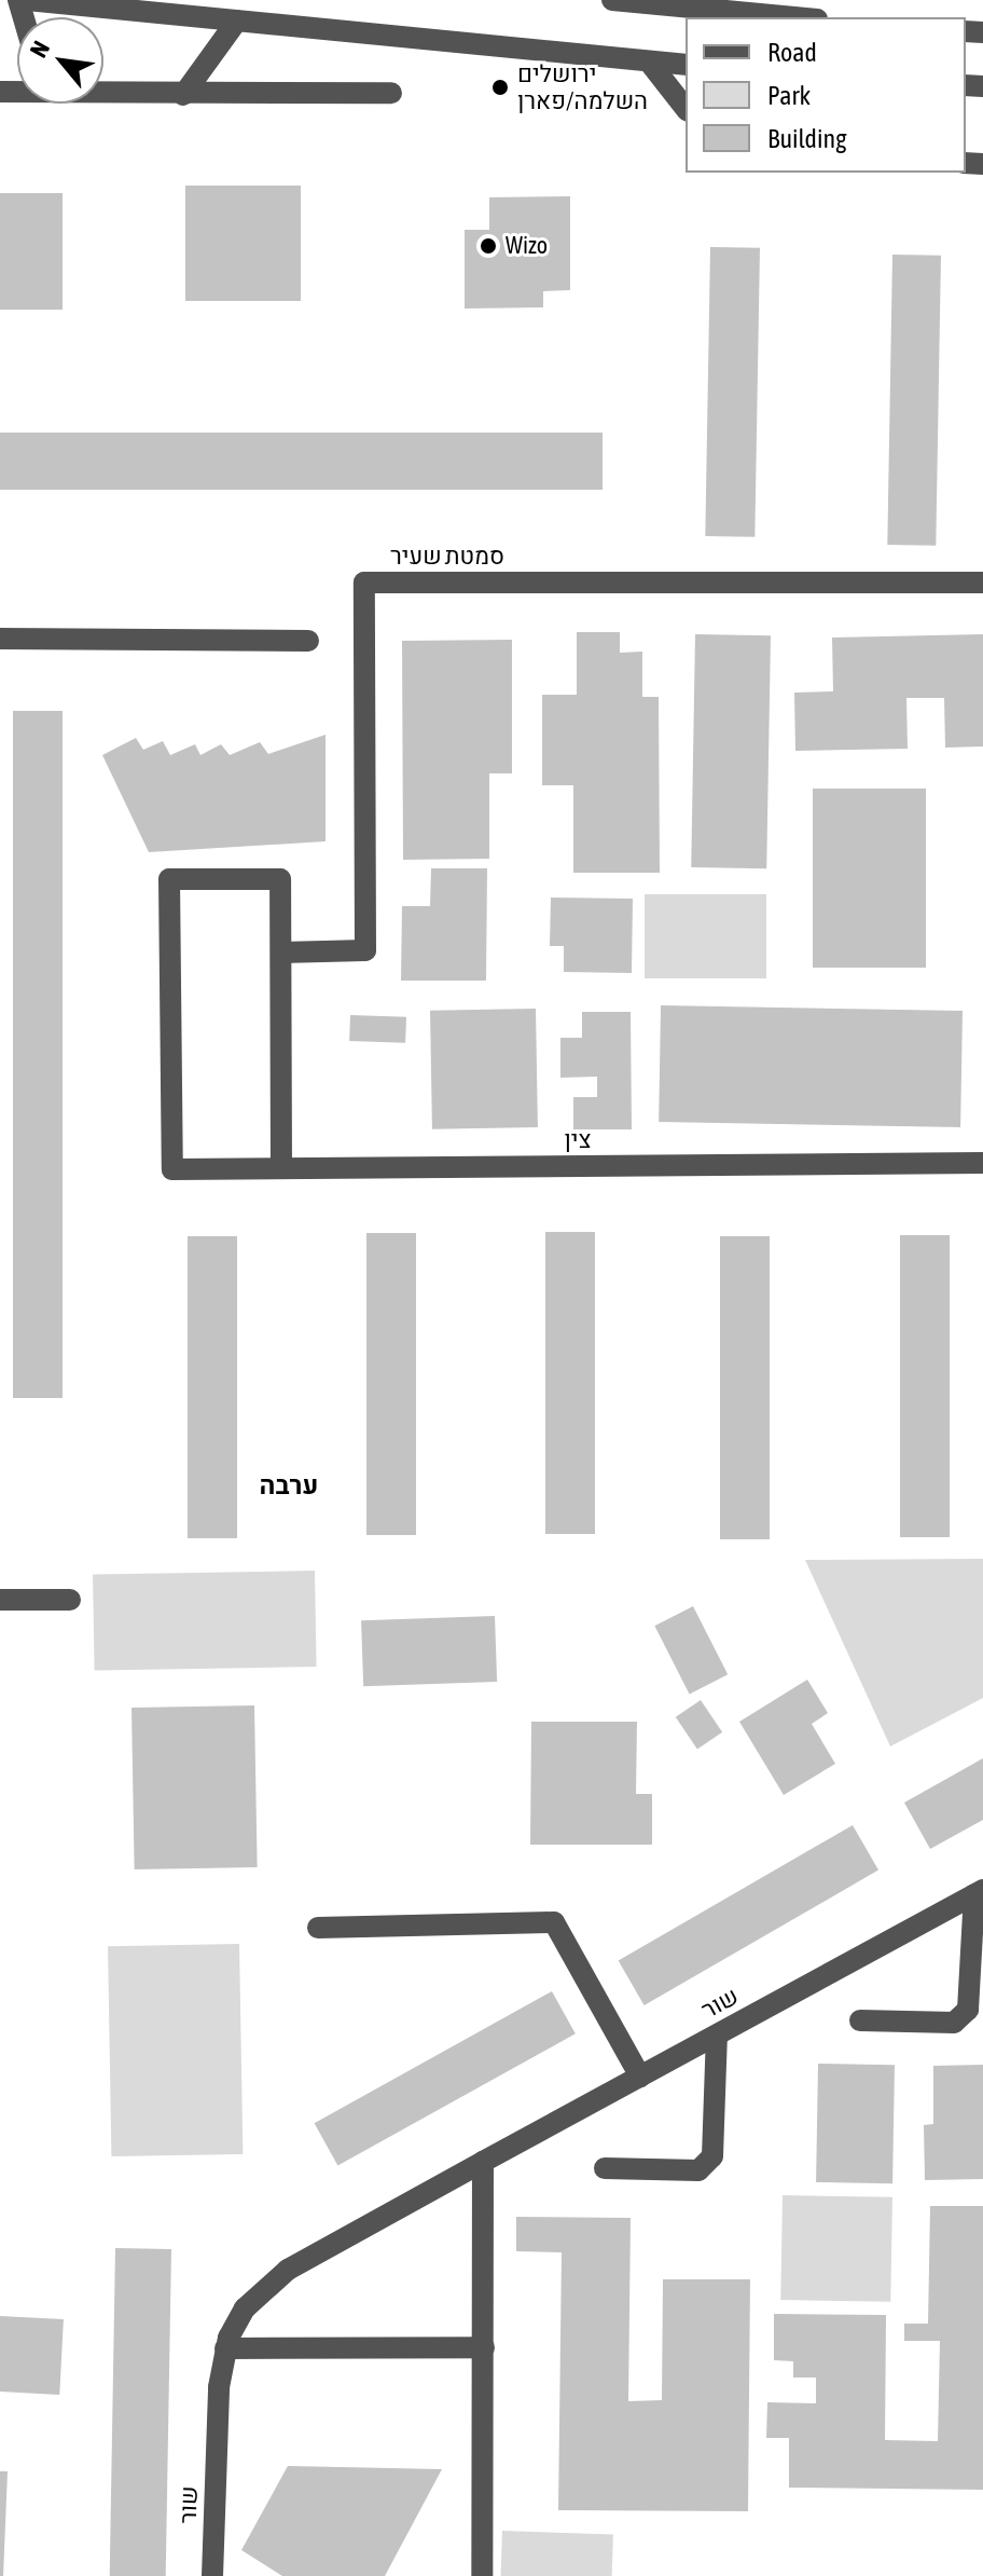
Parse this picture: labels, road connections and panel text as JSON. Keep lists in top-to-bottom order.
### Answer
{
  "streets": {
    "street": ["סמטת שעיר", "צין", "שור"]
  },
  "crossings": [
    ["סמטת שעיר", "צין"]
  ],
  "districts": ["ערבה"],
  "places": ["ירושלים השלמה/פארן", "Wizo"],
  "legend": ["Road", "Park", "Building"],
  "north": "top left"
}
